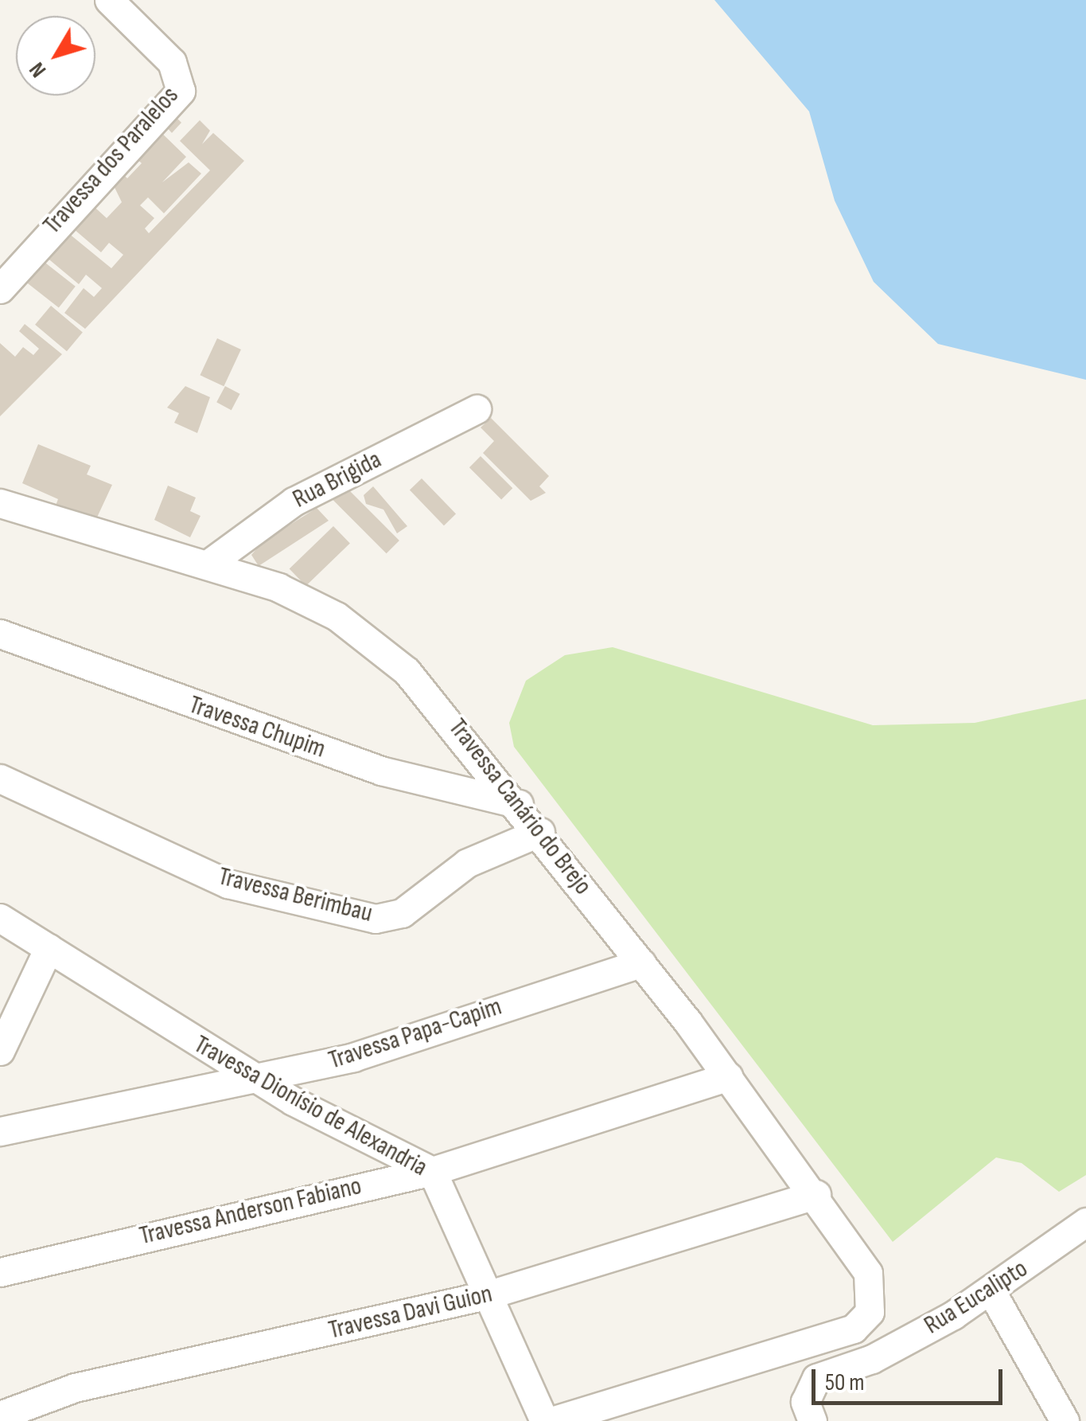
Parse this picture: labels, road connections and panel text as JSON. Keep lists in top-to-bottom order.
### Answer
{
  "streets": {
    "street": [
      "Travessa dos Paralelos",
      "Rua Brigida",
      "Travessa Chupim",
      "Travessa Canário do Brejo",
      "Travessa Berimbau",
      "Travessa Papa-Capim",
      "Travessa Dionísio de Alexandria",
      "Travessa Anderson Fabiano",
      "Rua Eucalipto",
      "Travessa Davi Guion"
    ]
  },
  "crossings": [
    ["Rua Brigida", "Travessa Canário do Brejo"],
    ["Travessa Chupim", "Travessa Canário do Brejo"],
    ["Travessa Canário do Brejo", "Travessa Berimbau"],
    ["Travessa Canário do Brejo", "Travessa Papa-Capim"],
    ["Travessa Canário do Brejo", "Travessa Anderson Fabiano"],
    ["Travessa Canário do Brejo", "Travessa Davi Guion"],
    ["Travessa Papa-Capim", "Travessa Dionísio de Alexandria"],
    ["Travessa Dionísio de Alexandria", "Travessa Anderson Fabiano"],
    ["Travessa Dionísio de Alexandria", "Travessa Davi Guion"]
  ],
  "scale_bar": "50 m",
  "north": "bottom left"
}
